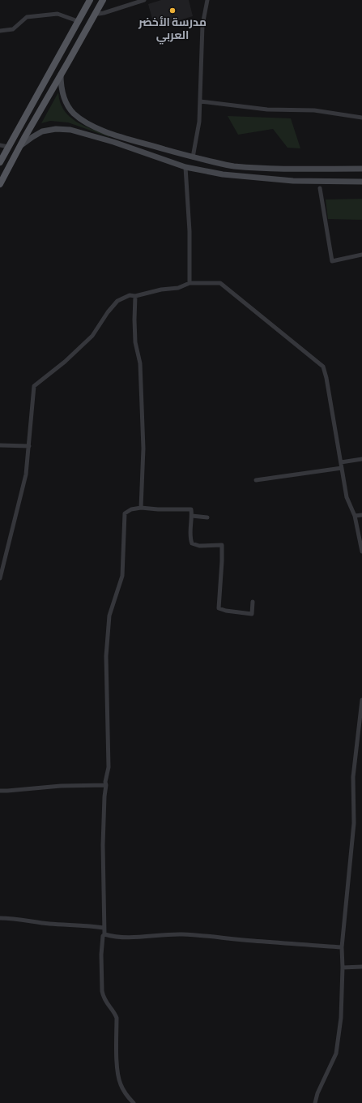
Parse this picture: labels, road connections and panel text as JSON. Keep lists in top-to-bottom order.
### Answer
{
  "places": ["مدرسة الأخضر العربي"]
}
